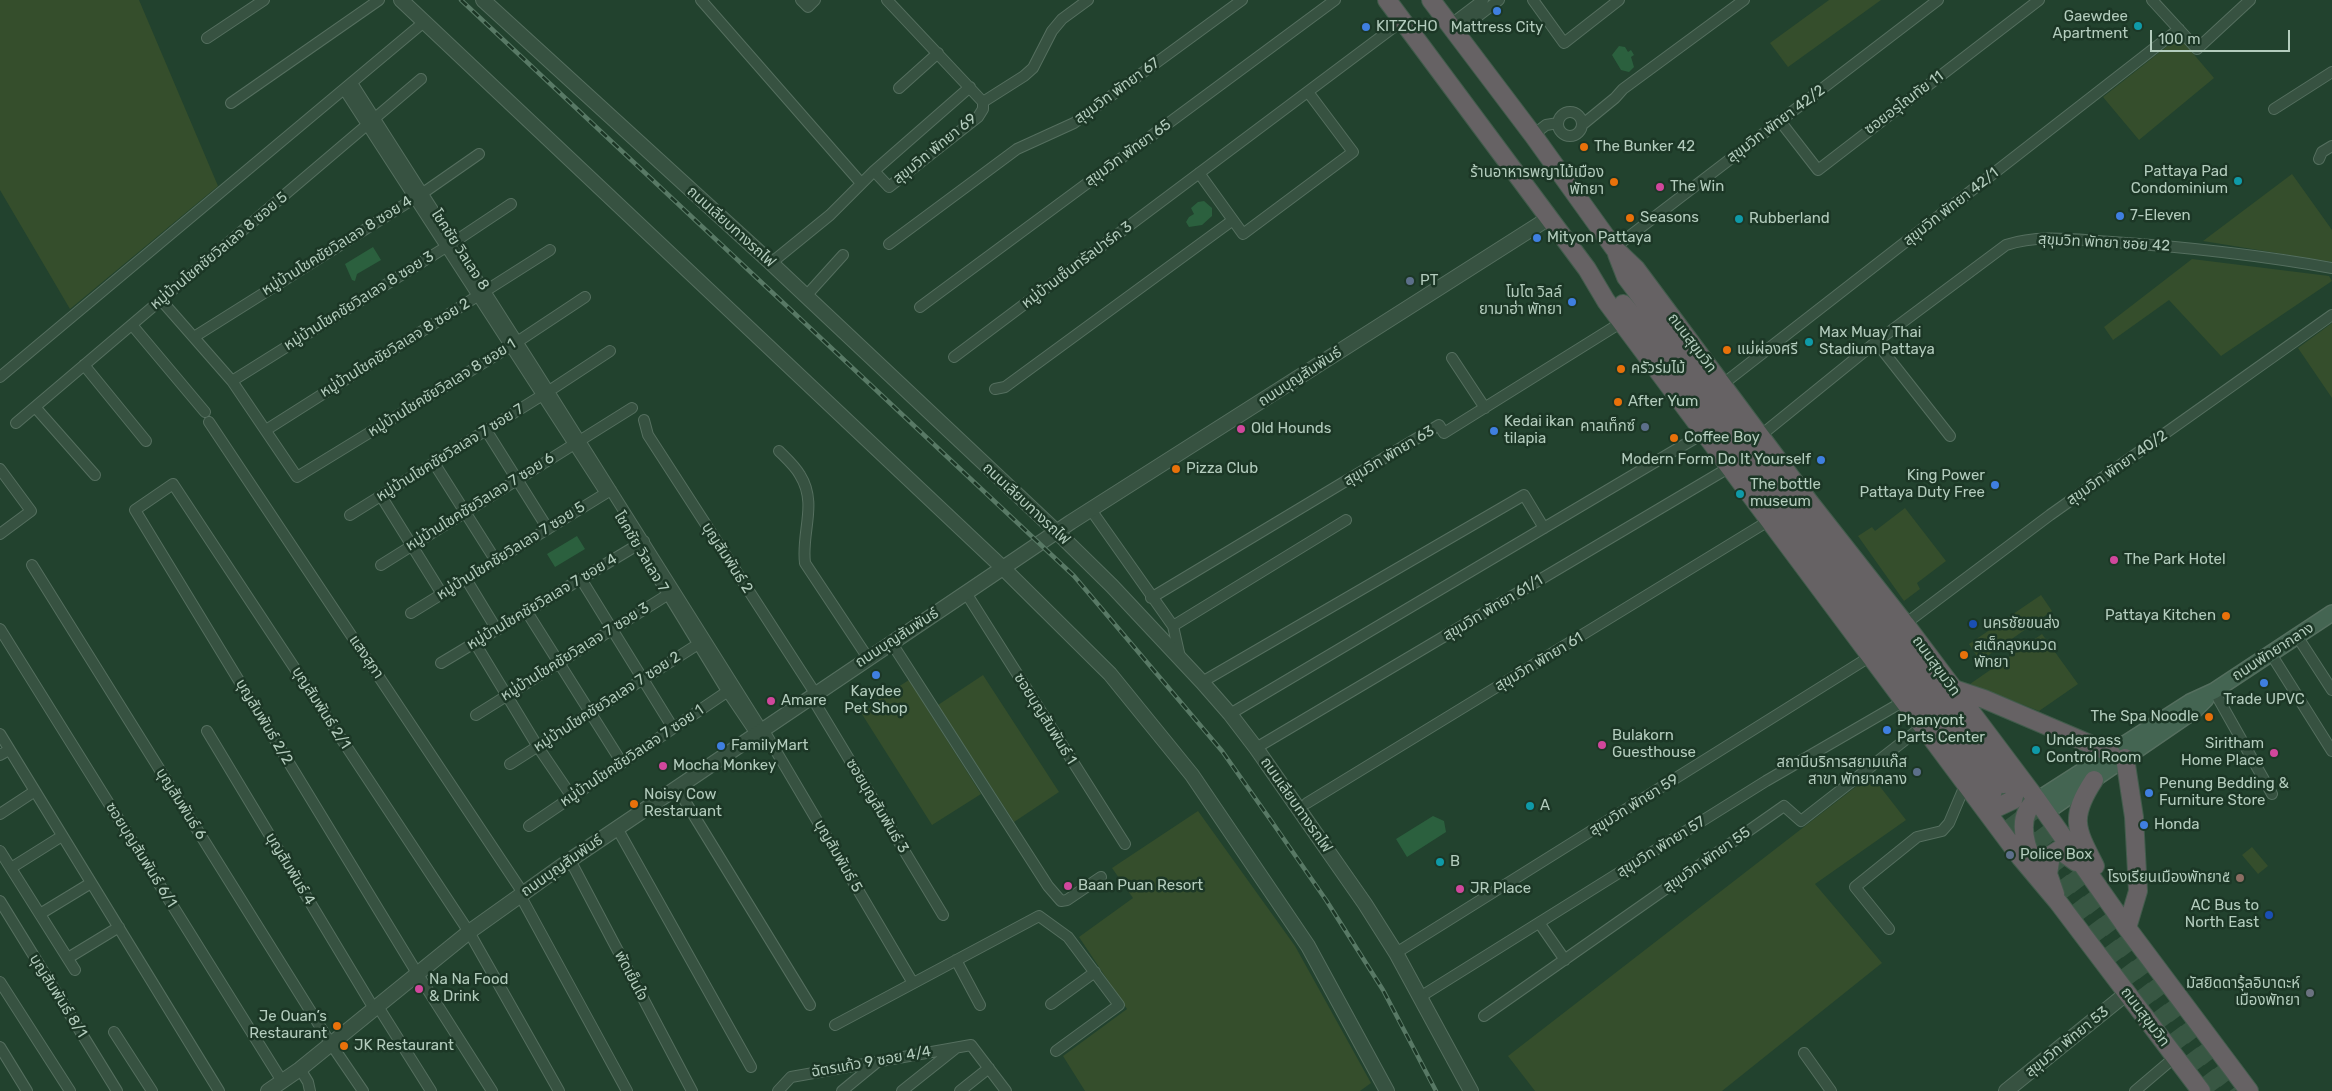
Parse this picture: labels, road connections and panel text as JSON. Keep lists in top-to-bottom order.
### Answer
{
  "streets": {
    "highway": ["ถนนสุขุมวิท"],
    "main road": ["ถนนพัทยากลาง"],
    "street": [
      "สุขุมวิท พัทยา 67",
      "ซอยอรุโณทัย 11",
      "สุขุมวิท พัทยา 42/2",
      "สุขุมวิท พัทยา 69",
      "สุขุมวิท พัทยา 65",
      "สุขุมวิท พัทยา 42/1",
      "ถนนเลียบทางรถไฟ",
      "สุขุมวิท พัทยา ซอย 42",
      "หมู่บ้านโชคชัยวิลเลจ 8 ซอย 4",
      "โชคชัย วิลเลจ 8",
      "หมู่บ้านโชคชัยวิลเลจ 8 ซอย 5",
      "หมู่บ้านเซ็นทรัลปาร์ค 3",
      "หมู่บ้านโชคชัยวิลเลจ 8 ซอย 3",
      "หมู่บ้านโชคชัยวิลเลจ 8 ซอย 2",
      "ถนนบุญสัมพันธ์",
      "หมู่บ้านโชคชัยวิลเลจ 8 ซอย 1",
      "หมู่บ้านโชคชัยวิลเลจ 7 ซอย 7",
      "สุขุมวิท พัทยา 63",
      "สุขุมวิท พัทยา 40/2",
      "หมู่บ้านโชคชัยวิลเลจ 7 ซอย 6",
      "หมู่บ้านโชคชัยวิลเลจ 7 ซอย 5",
      "โชคชัย วิลเลจ 7",
      "บุญสัมพันธ์ 2",
      "หมู่บ้านโชคชัยวิลเลจ 7 ซอย 4",
      "สุขุมวิท พัทยา 61/1",
      "หมู่บ้านโชคชัยวิลเลจ 7 ซอย 3",
      "แสงสุภา",
      "สุขุมวิท พัทยา 61",
      "หมู่บ้านโชคชัยวิลเลจ 7 ซอย 2",
      "บุญสัมพันธ์ 2/1",
      "ซอยบุญสัมพันธ์ 1",
      "บุญสัมพันธ์ 2/2",
      "หมู่บ้านโชคชัยวิลเลจ 7 ซอย 1",
      "บุญสัมพันธ์ 6",
      "สุขุมวิท พัทยา 59",
      "ซอยบุญสัมพันธ์ 3",
      "สุขุมวิท พัทยา 57",
      "ซอยบุญสัมพันธ์ 6/1",
      "บุญสัมพันธ์ 5",
      "สุขุมวิท พัทยา 55",
      "บุญสัมพันธ์ 4",
      "พัดเย็นใจ",
      "บุญสัมพันธ์ 8/1",
      "สุขุมวิท พัทยา 53",
      "ฉัตรแก้ว 9 ซอย 4/4"
    ]
  },
  "crossings": [
    ["ซอยอรุโณทัย 11", "สุขุมวิท พัทยา 42/2"],
    ["สุขุมวิท พัทยา 42/2", "ถนนสุขุมวิท"],
    ["สุขุมวิท พัทยา 69", "ถนนเลียบทางรถไฟ"],
    ["สุขุมวิท พัทยา 42/1", "ถนนสุขุมวิท"],
    ["ถนนเลียบทางรถไฟ", "ถนนบุญสัมพันธ์"],
    ["ถนนเลียบทางรถไฟ", "สุขุมวิท พัทยา 61/1"],
    ["ถนนเลียบทางรถไฟ", "สุขุมวิท พัทยา 59"],
    ["ถนนเลียบทางรถไฟ", "สุขุมวิท พัทยา 57"],
    ["สุขุมวิท พัทยา ซอย 42", "ถนนสุขุมวิท"],
    ["หมู่บ้านโชคชัยวิลเลจ 8 ซอย 4", "โชคชัย วิลเลจ 8"],
    ["โชคชัย วิลเลจ 8", "หมู่บ้านโชคชัยวิลเลจ 8 ซอย 5"],
    ["โชคชัย วิลเลจ 8", "หมู่บ้านโชคชัยวิลเลจ 8 ซอย 3"],
    ["โชคชัย วิลเลจ 8", "หมู่บ้านโชคชัยวิลเลจ 8 ซอย 2"],
    ["โชคชัย วิลเลจ 8", "หมู่บ้านโชคชัยวิลเลจ 8 ซอย 1"],
    ["โชคชัย วิลเลจ 8", "โชคชัย วิลเลจ 7"],
    ["หมู่บ้านโชคชัยวิลเลจ 8 ซอย 5", "แสงสุภา"],
    ["หมู่บ้านเซ็นทรัลปาร์ค 3", "ถนนสุขุมวิท"],
    ["ถนนสุขุมวิท", "ถนนบุญสัมพันธ์"],
    ["ถนนสุขุมวิท", "สุขุมวิท พัทยา 63"],
    ["ถนนสุขุมวิท", "สุขุมวิท พัทยา 40/2"],
    ["ถนนสุขุมวิท", "สุขุมวิท พัทยา 61/1"],
    ["ถนนสุขุมวิท", "ถนนพัทยากลาง"],
    ["ถนนสุขุมวิท", "สุขุมวิท พัทยา 61"],
    ["ถนนสุขุมวิท", "สุขุมวิท พัทยา 59"],
    ["ถนนสุขุมวิท", "สุขุมวิท พัทยา 57"],
    ["ถนนสุขุมวิท", "สุขุมวิท พัทยา 55"],
    ["ถนนสุขุมวิท", "สุขุมวิท พัทยา 53"],
    ["หมู่บ้านโชคชัยวิลเลจ 8 ซอย 2", "หมู่บ้านโชคชัยวิลเลจ 8 ซอย 1"],
    ["ถนนบุญสัมพันธ์", "โชคชัย วิลเลจ 7"],
    ["ถนนบุญสัมพันธ์", "บุญสัมพันธ์ 2"],
    ["ถนนบุญสัมพันธ์", "แสงสุภา"],
    ["ถนนบุญสัมพันธ์", "บุญสัมพันธ์ 2/1"],
    ["ถนนบุญสัมพันธ์", "ซอยบุญสัมพันธ์ 1"],
    ["ถนนบุญสัมพันธ์", "บุญสัมพันธ์ 2/2"],
    ["ถนนบุญสัมพันธ์", "บุญสัมพันธ์ 6"],
    ["ถนนบุญสัมพันธ์", "ซอยบุญสัมพันธ์ 3"],
    ["ถนนบุญสัมพันธ์", "ซอยบุญสัมพันธ์ 6/1"],
    ["ถนนบุญสัมพันธ์", "บุญสัมพันธ์ 5"],
    ["ถนนบุญสัมพันธ์", "บุญสัมพันธ์ 4"],
    ["ถนนบุญสัมพันธ์", "พัดเย็นใจ"],
    ["หมู่บ้านโชคชัยวิลเลจ 7 ซอย 7", "โชคชัย วิลเลจ 7"],
    ["หมู่บ้านโชคชัยวิลเลจ 7 ซอย 6", "โชคชัย วิลเลจ 7"],
    ["หมู่บ้านโชคชัยวิลเลจ 7 ซอย 5", "โชคชัย วิลเลจ 7"],
    ["โชคชัย วิลเลจ 7", "หมู่บ้านโชคชัยวิลเลจ 7 ซอย 4"],
    ["โชคชัย วิลเลจ 7", "หมู่บ้านโชคชัยวิลเลจ 7 ซอย 3"],
    ["โชคชัย วิลเลจ 7", "หมู่บ้านโชคชัยวิลเลจ 7 ซอย 2"],
    ["โชคชัย วิลเลจ 7", "หมู่บ้านโชคชัยวิลเลจ 7 ซอย 1"],
    ["โชคชัย วิลเลจ 7", "บุญสัมพันธ์ 5"],
    ["บุญสัมพันธ์ 2", "ซอยบุญสัมพันธ์ 3"],
    ["บุญสัมพันธ์ 2/1", "บุญสัมพันธ์ 2/2"]
  ],
  "places": [
    "Mattress City",
    "Gaewdee Apartment",
    "KITZCHO",
    "The Bunker 42",
    "Pattaya Pad Condominium",
    "ร้านอาหารพญาไม้เมือง พัทยา",
    "The Win",
    "7-Eleven",
    "Seasons",
    "Rubberland",
    "Mityon Pattaya",
    "PT",
    "โมโต วิลล์ ยามาฮ่า พัทยา",
    "Max Muay Thai Stadium Pattaya",
    "แม่ผ่องศรี",
    "ครัวร่มไม้",
    "After Yum",
    "คาลเท็กซ์",
    "Old Hounds",
    "Kedai ikan tilapia",
    "Coffee Boy",
    "Modern Form Do It Yourself",
    "Pizza Club",
    "King Power Pattaya Duty Free",
    "The bottle museum",
    "The Park Hotel",
    "Pattaya Kitchen",
    "นครชัยขนส่ง",
    "สเต็กลุงหนวด พัทยา",
    "Kaydee Pet Shop",
    "Trade UPVC",
    "Amare",
    "The Spa Noodle",
    "Phanyont Parts Center",
    "Bulakorn Guesthouse",
    "FamilyMart",
    "Underpass Control Room",
    "Siritham Home Place",
    "Mocha Monkey",
    "สถานีบริการสยามแก๊ส สาขา พัทยากลาง",
    "Penung Bedding & Furniture Store",
    "Noisy Cow Restaruant",
    "A",
    "Honda",
    "Police Box",
    "B",
    "โรงเรียนเมืองพัทยา๕",
    "Baan Puan Resort",
    "JR Place",
    "AC Bus to North East",
    "Na Na Food & Drink",
    "มัสยิดดารุ้ลอิบาดะห์ เมืองพัทยา",
    "Je Ouan’s Restaurant",
    "JK Restaurant"
  ],
  "scale_bar": "100 m"
}
